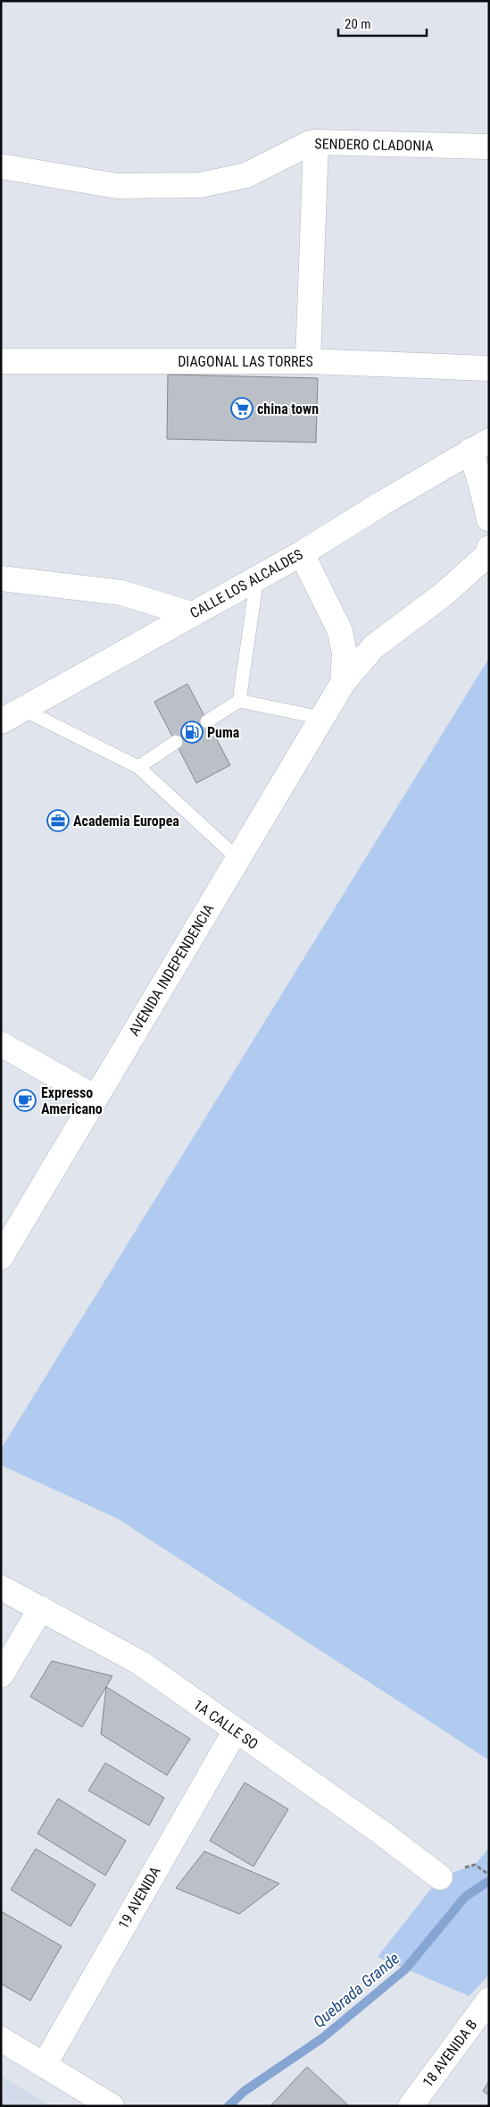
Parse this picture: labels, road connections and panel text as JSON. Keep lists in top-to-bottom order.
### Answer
{
  "streets": {
    "street": [
      "SENDERO CLADONIA",
      "DIAGONAL LAS TORRES",
      "CALLE LOS ALCALDES",
      "AVENIDA INDEPENDENCIA",
      "1A CALLE SO",
      "19 AVENIDA",
      "18 AVENIDA B"
    ]
  },
  "crossings": [
    ["CALLE LOS ALCALDES", "AVENIDA INDEPENDENCIA"],
    ["1A CALLE SO", "19 AVENIDA"]
  ],
  "water": ["Quebrada Grande"],
  "places": {
    "supermarket": ["china town"],
    "fuel station": ["Puma"],
    "office": ["Academia Europea"],
    "cafe": ["Expresso Americano"]
  },
  "scale_bar": "20 m"
}
